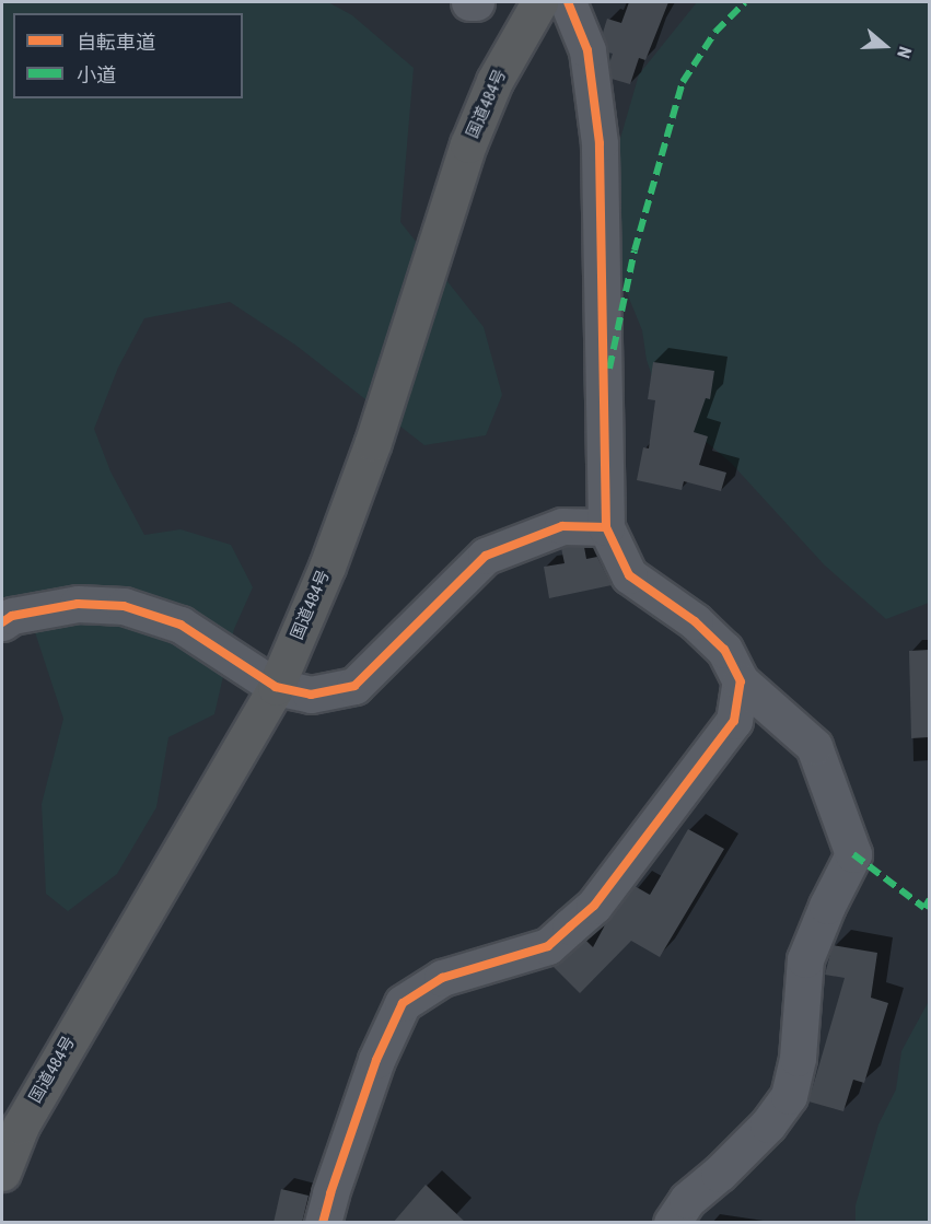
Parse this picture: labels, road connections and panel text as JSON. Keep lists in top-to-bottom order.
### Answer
{
  "streets": {
    "highway": ["国道484号"]
  },
  "legend": ["自転車道", "小道"],
  "north": "right"
}
